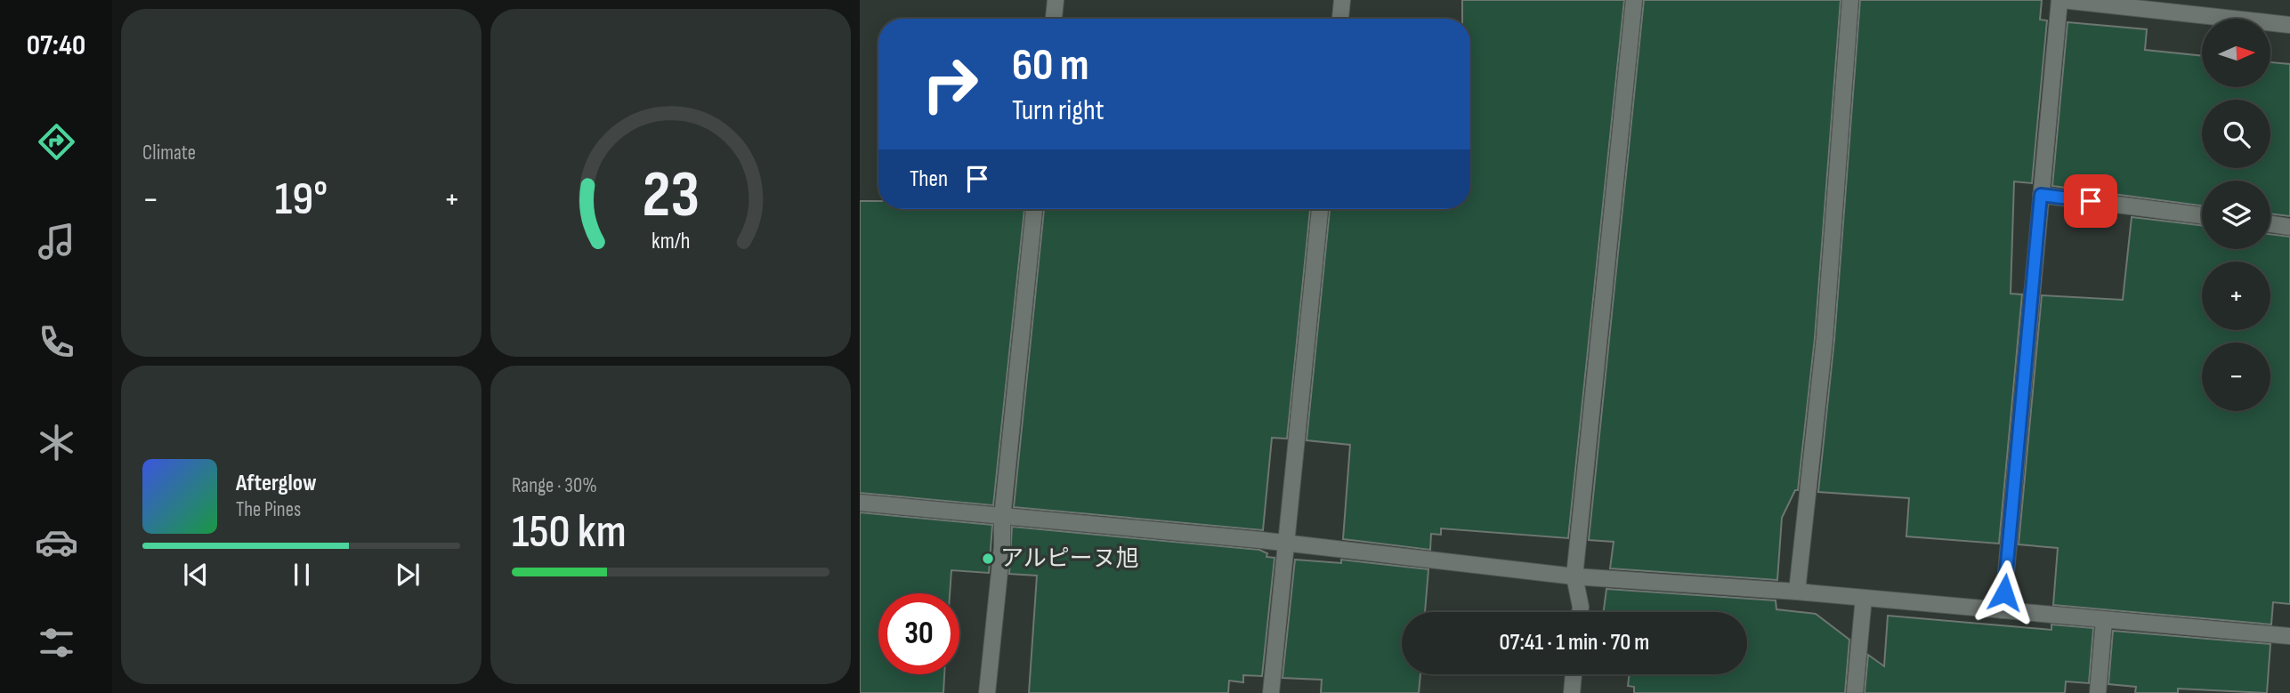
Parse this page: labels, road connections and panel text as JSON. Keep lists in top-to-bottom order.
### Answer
{
  "places": ["アルピーヌ旭"],
  "north": "right",
  "page": {
    "tabs": "07:40",
    "tile": [
      "Climate",
      ["Range · 30%", "150 km"]
    ],
    "map_buttons": ["+", "−"],
    "turn": ["60 m", "Turn right"],
    "then": "Then",
    "heat": ["−", "19°", "+"],
    "song": ["Afterglow", "The Pines"],
    "limit": "30",
    "trip": "07:41 · 1 min · 70 m",
    "gauge": ["23", "km/h"]
  }
}
